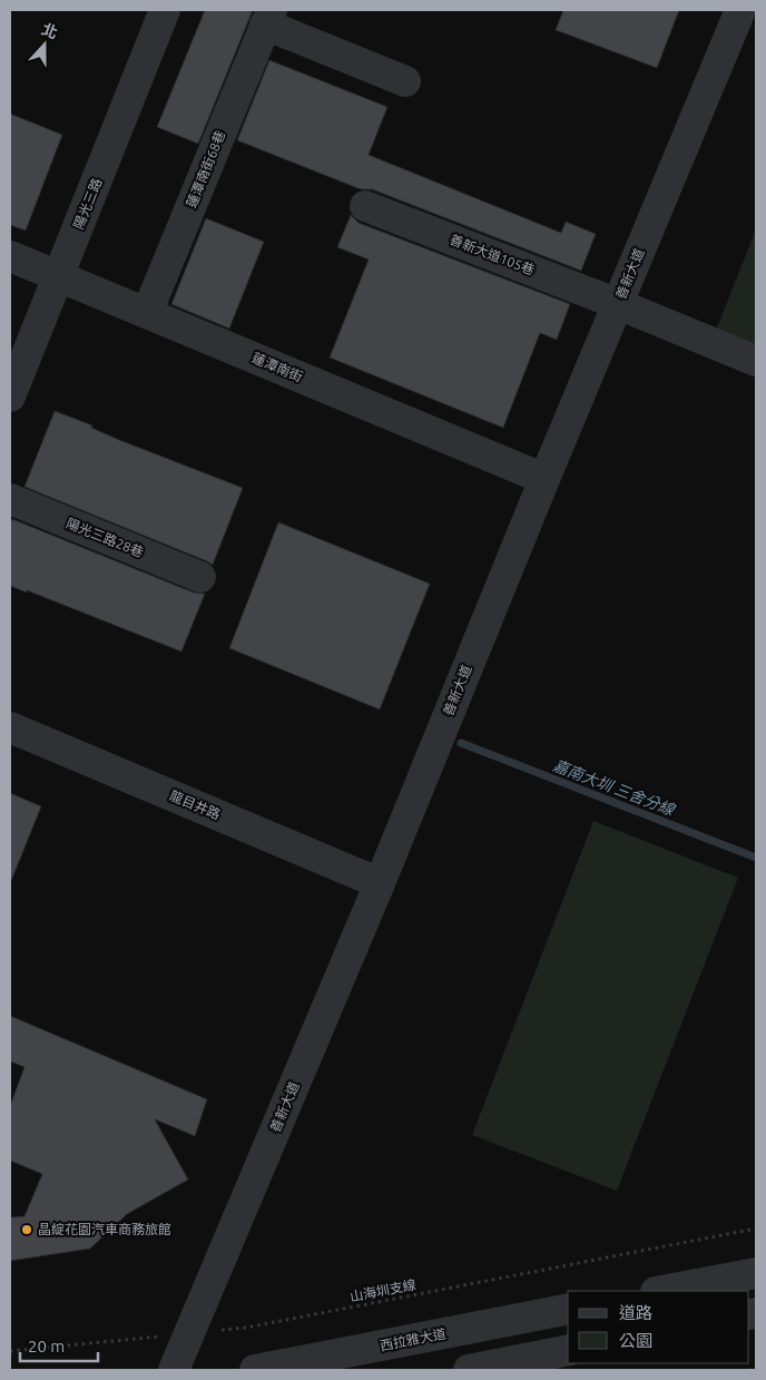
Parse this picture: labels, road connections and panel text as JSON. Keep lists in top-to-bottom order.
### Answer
{
  "streets": {
    "street": [
      "蓮潭南街68巷",
      "陽光三路",
      "善新大道105巷",
      "善新大道",
      "蓮潭南街",
      "陽光三路28巷",
      "龍目井路",
      "西拉雅大道"
    ],
    "path": ["山海圳支線"]
  },
  "crossings": [
    ["蓮潭南街68巷", "蓮潭南街"],
    ["陽光三路", "蓮潭南街"],
    ["善新大道105巷", "善新大道"],
    ["善新大道", "蓮潭南街"],
    ["善新大道", "龍目井路"],
    ["善新大道", "山海圳支線"]
  ],
  "water": ["嘉南大圳 三舍分線"],
  "places": ["晶綻花園汽車商務旅館"],
  "legend": ["道路", "公園"],
  "scale_bar": "20 m",
  "north": "top"
}
